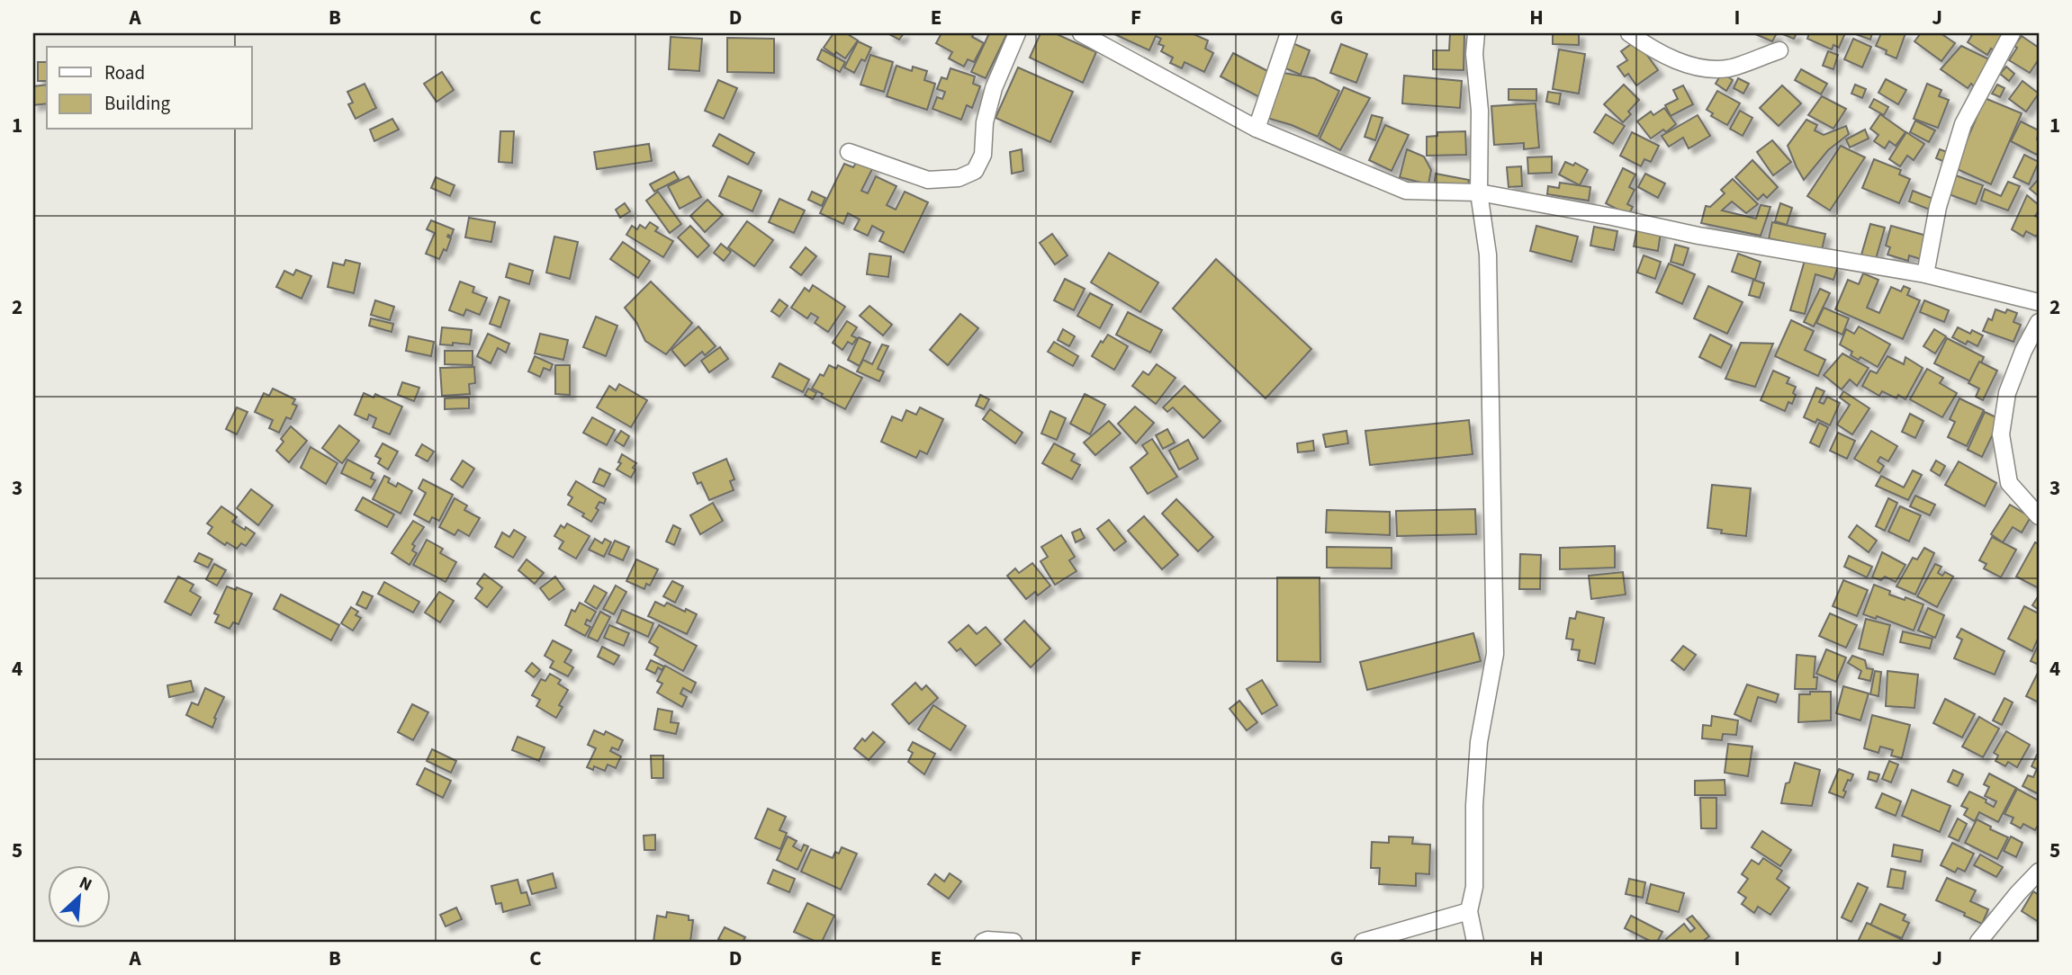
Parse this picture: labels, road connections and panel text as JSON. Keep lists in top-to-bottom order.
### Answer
{
  "legend": ["Road", "Building"],
  "north": "top right",
  "grid": {
    "columns": [
      "A",
      "B",
      "C",
      "D",
      "E",
      "F",
      "G",
      "H",
      "I",
      "J"
    ],
    "rows": [
      "1",
      "2",
      "3",
      "4",
      "5"
    ]
  }
}
